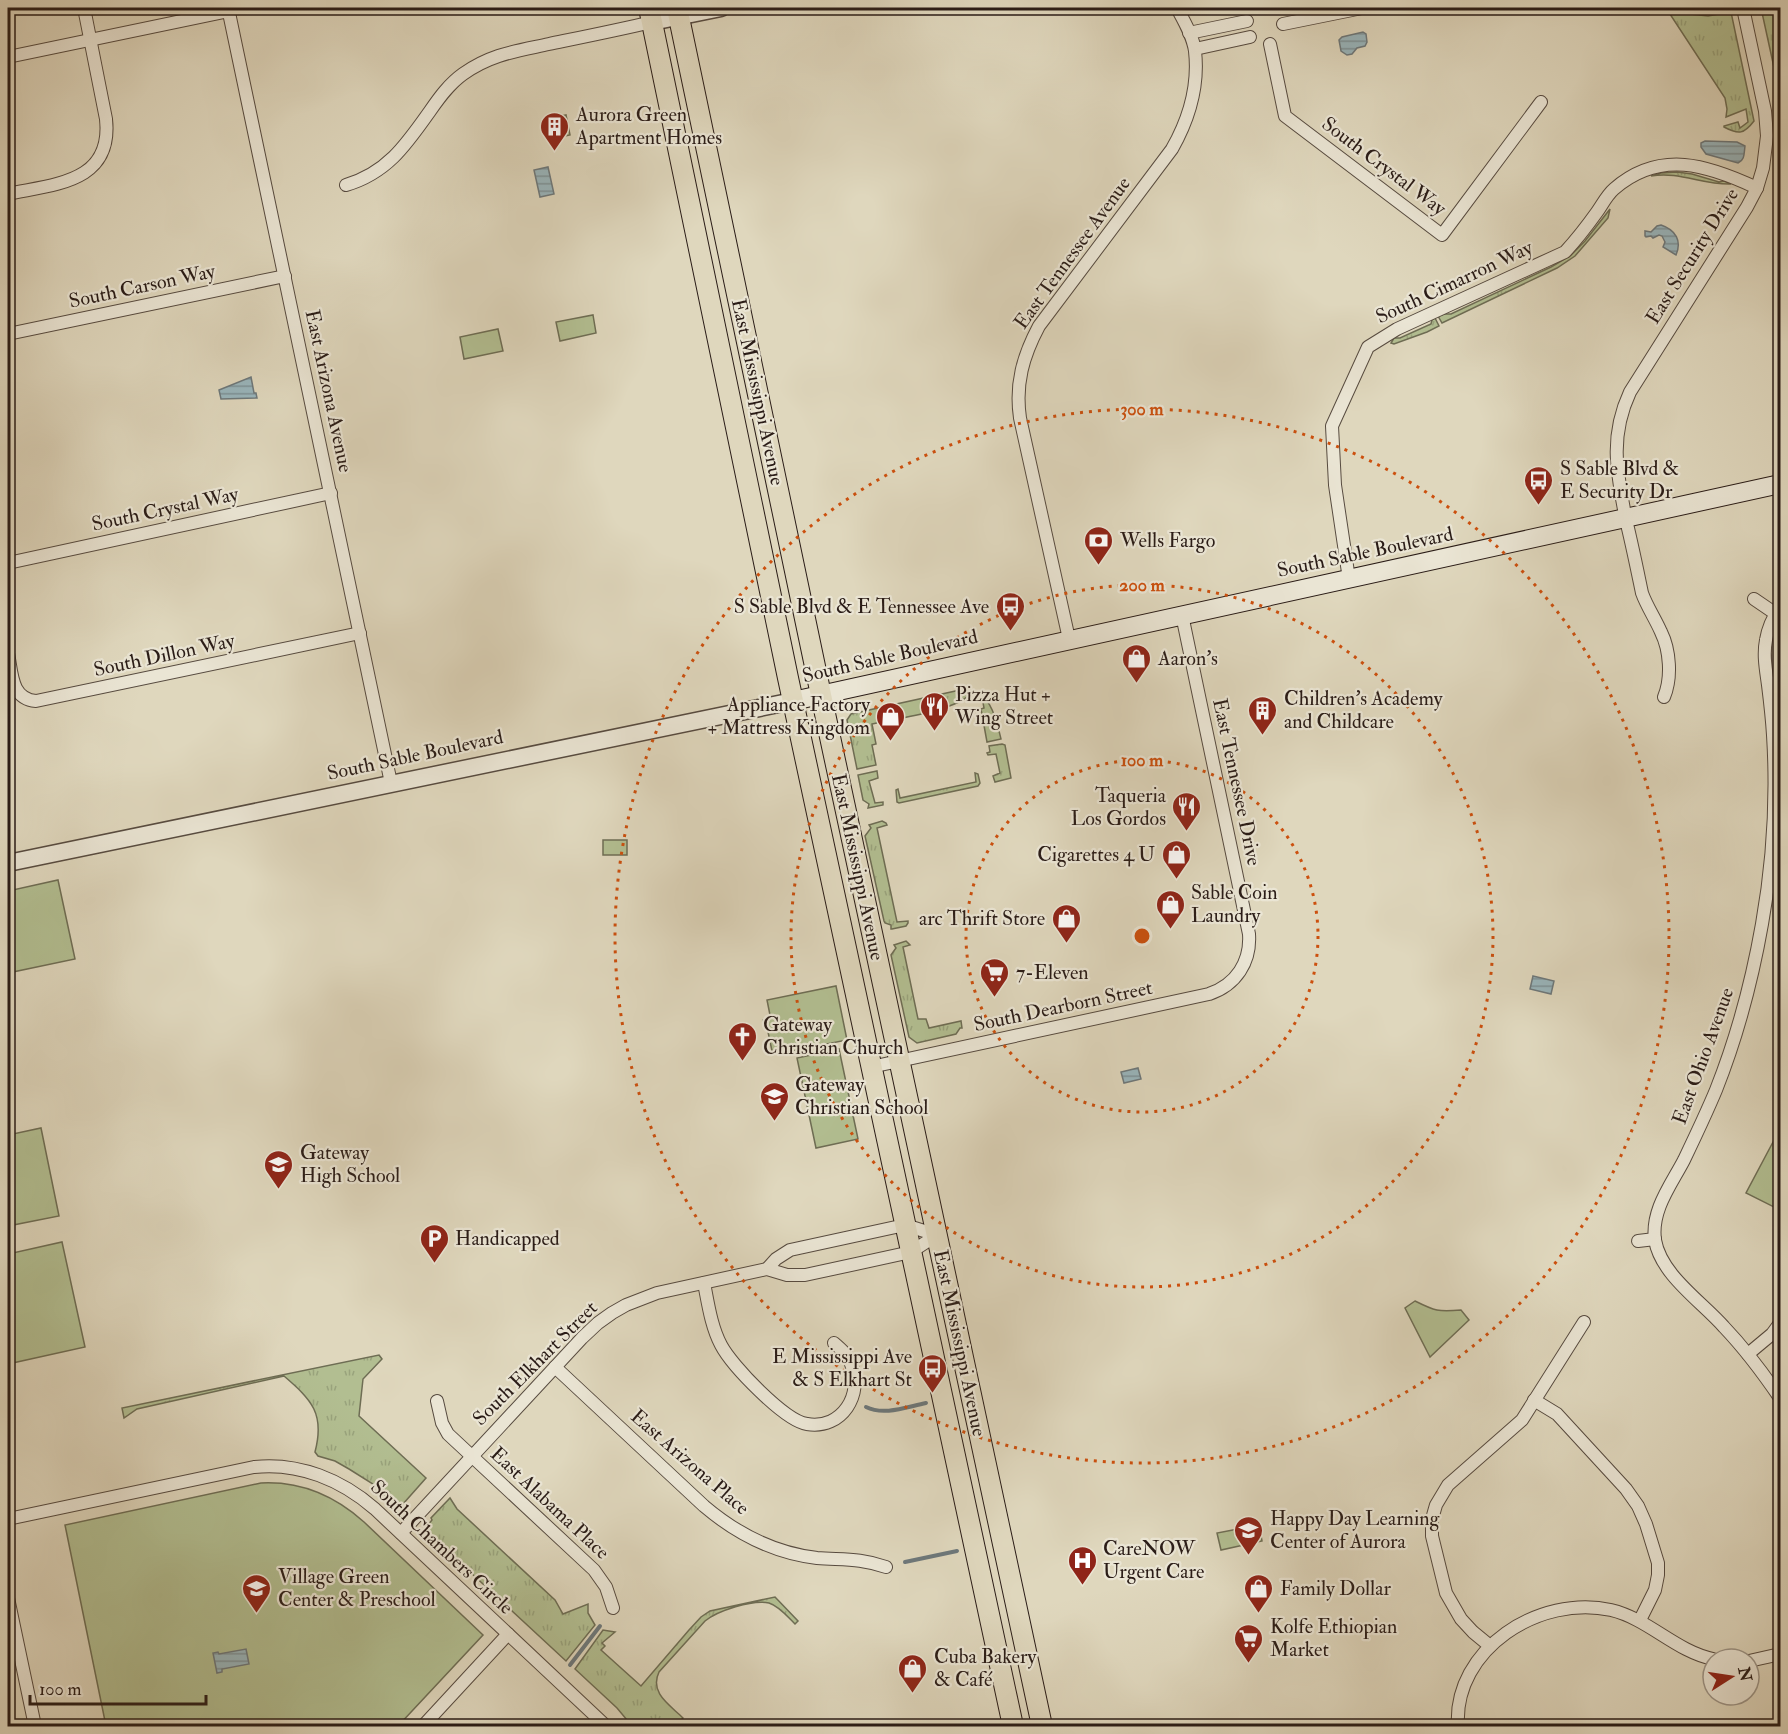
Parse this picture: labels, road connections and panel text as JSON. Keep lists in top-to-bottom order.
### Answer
{
  "streets": {
    "main road": ["East Mississippi Avenue", "South Sable Boulevard"],
    "street": [
      "South Crystal Way",
      "East Tennessee Avenue",
      "East Security Drive",
      "South Cimarron Way",
      "South Carson Way",
      "East Arizona Avenue",
      "South Dillon Way",
      "East Tennessee Drive",
      "South Dearborn Street",
      "East Ohio Avenue",
      "South Elkhart Street",
      "East Arizona Place",
      "East Alabama Place",
      "South Chambers Circle"
    ]
  },
  "crossings": [
    ["South Crystal Way", "East Arizona Avenue"],
    ["East Tennessee Avenue", "South Sable Boulevard"],
    ["East Security Drive", "South Cimarron Way"],
    ["East Security Drive", "South Sable Boulevard"],
    ["South Cimarron Way", "South Sable Boulevard"],
    ["South Carson Way", "East Arizona Avenue"],
    ["East Arizona Avenue", "South Sable Boulevard"],
    ["East Arizona Avenue", "South Dillon Way"],
    ["East Mississippi Avenue", "South Sable Boulevard"],
    ["East Mississippi Avenue", "South Dearborn Street"],
    ["East Mississippi Avenue", "South Elkhart Street"],
    ["South Sable Boulevard", "East Tennessee Drive"],
    ["East Tennessee Drive", "South Dearborn Street"],
    ["South Elkhart Street", "East Arizona Place"],
    ["South Elkhart Street", "East Alabama Place"],
    ["South Elkhart Street", "South Chambers Circle"]
  ],
  "places": {
    "building": ["Aurora Green Apartment Homes", "Children's Academy and Childcare"],
    "bus stop": ["S Sable Blvd & E Security Dr", "S Sable Blvd & E Tennessee Ave", "E Mississippi Ave & S Elkhart St"],
    "bank": ["Wells Fargo"],
    "shop": [
      "Aaron's",
      "Appliance Factory + Mattress Kingdom",
      "Cigarettes 4 U",
      "Sable Coin Laundry",
      "arc Thrift Store",
      "Family Dollar",
      "Cuba Bakery & Café"
    ],
    "restaurant": ["Pizza Hut + Wing Street", "Taqueria Los Gordos"],
    "supermarket": ["7-Eleven", "Kolfe Ethiopian Market"],
    "church": ["Gateway Christian Church"],
    "school or university": [
      "Gateway Christian School",
      "Gateway High School",
      "Happy Day Learning Center of Aurora",
      "Village Green Center & Preschool"
    ],
    "parking": ["Handicapped"],
    "hospital": ["CareNOW Urgent Care"]
  },
  "scale_bar": "100 m",
  "north": "right",
  "rings": ["300 m", "200 m", "100 m"]
}
